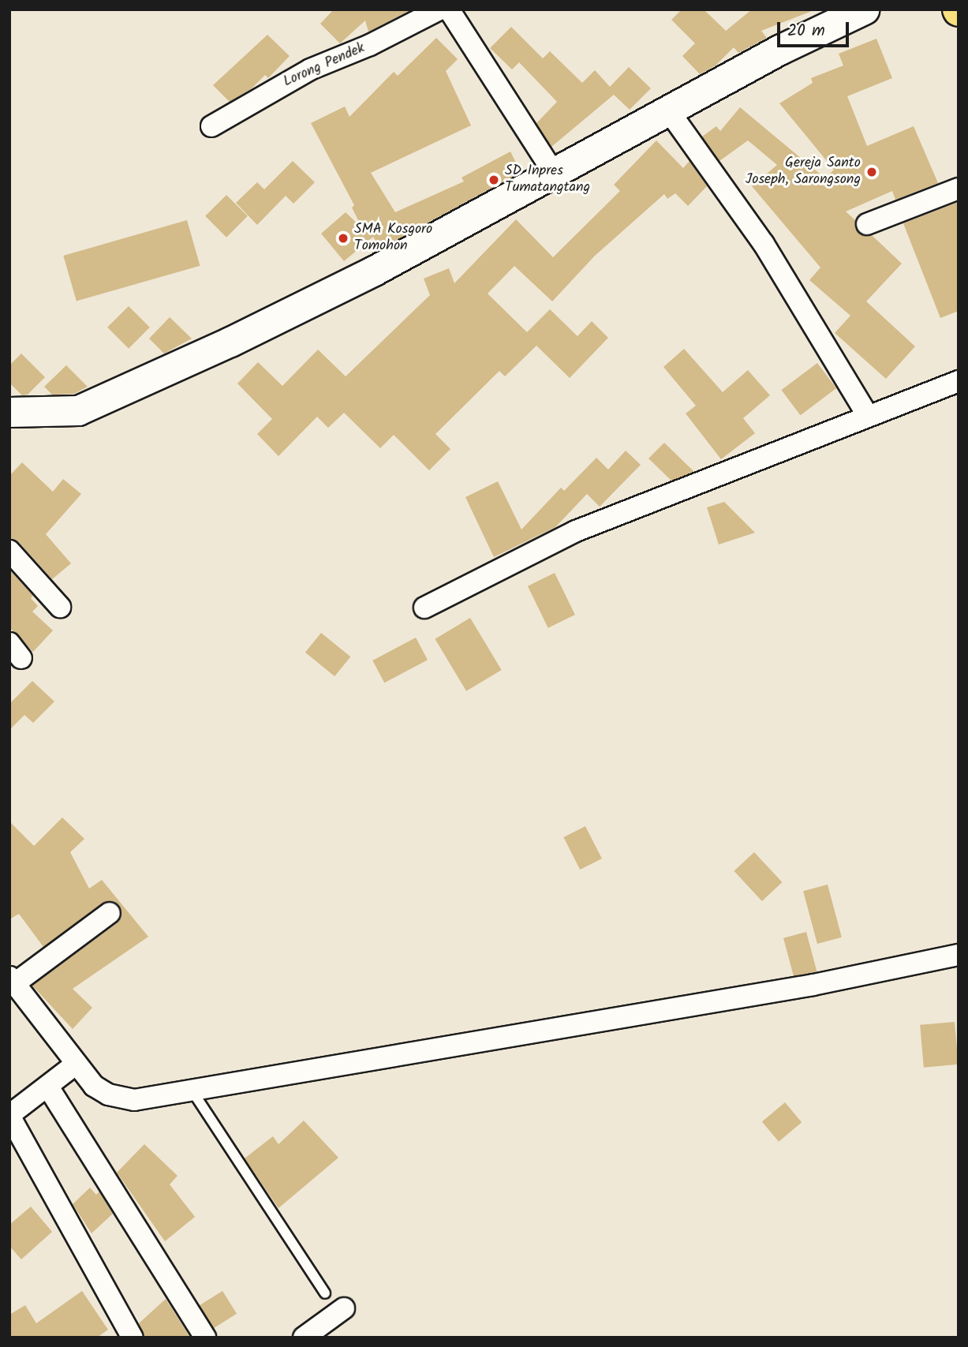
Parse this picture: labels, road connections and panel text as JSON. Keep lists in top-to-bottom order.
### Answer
{
  "streets": {
    "street": ["Lorong Pendek"]
  },
  "places": ["Gereja Santo Joseph, Sarongsong", "SD Inpres Tumatangtang", "SMA Kosgoro Tomohon"],
  "scale_bar": "20 m"
}
